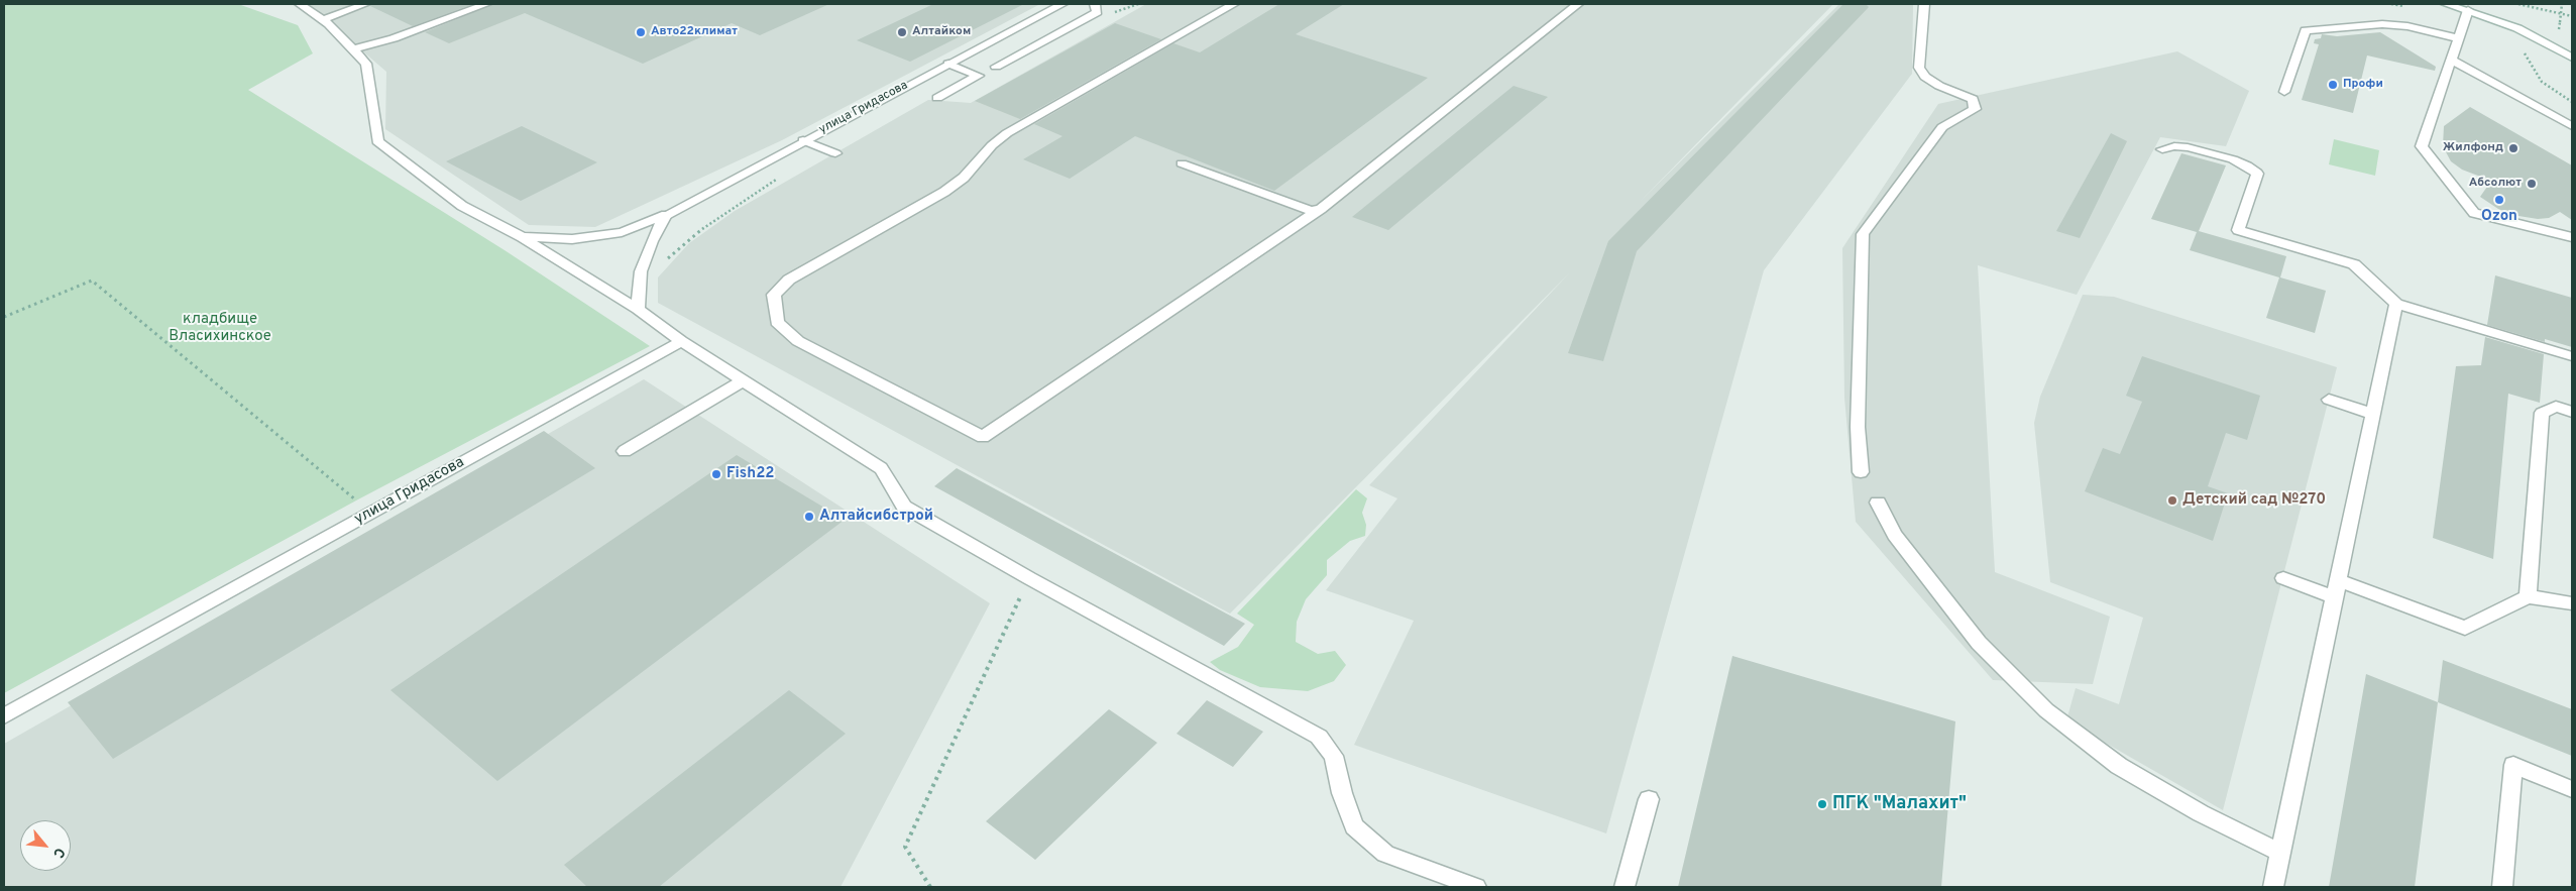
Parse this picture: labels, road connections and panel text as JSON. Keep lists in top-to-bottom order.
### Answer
{
  "streets": {
    "street": ["улица Гридасова"]
  },
  "parks": ["кладбище Власихинское"],
  "places": [
    "Авто22климат",
    "Алтайком",
    "Профи",
    "Жилфонд",
    "Абсолют",
    "Ozon",
    "Fish22",
    "Детский сад №270",
    "Алтайсибстрой",
    "ПГК \"Малахит\""
  ],
  "north": "bottom right"
}
